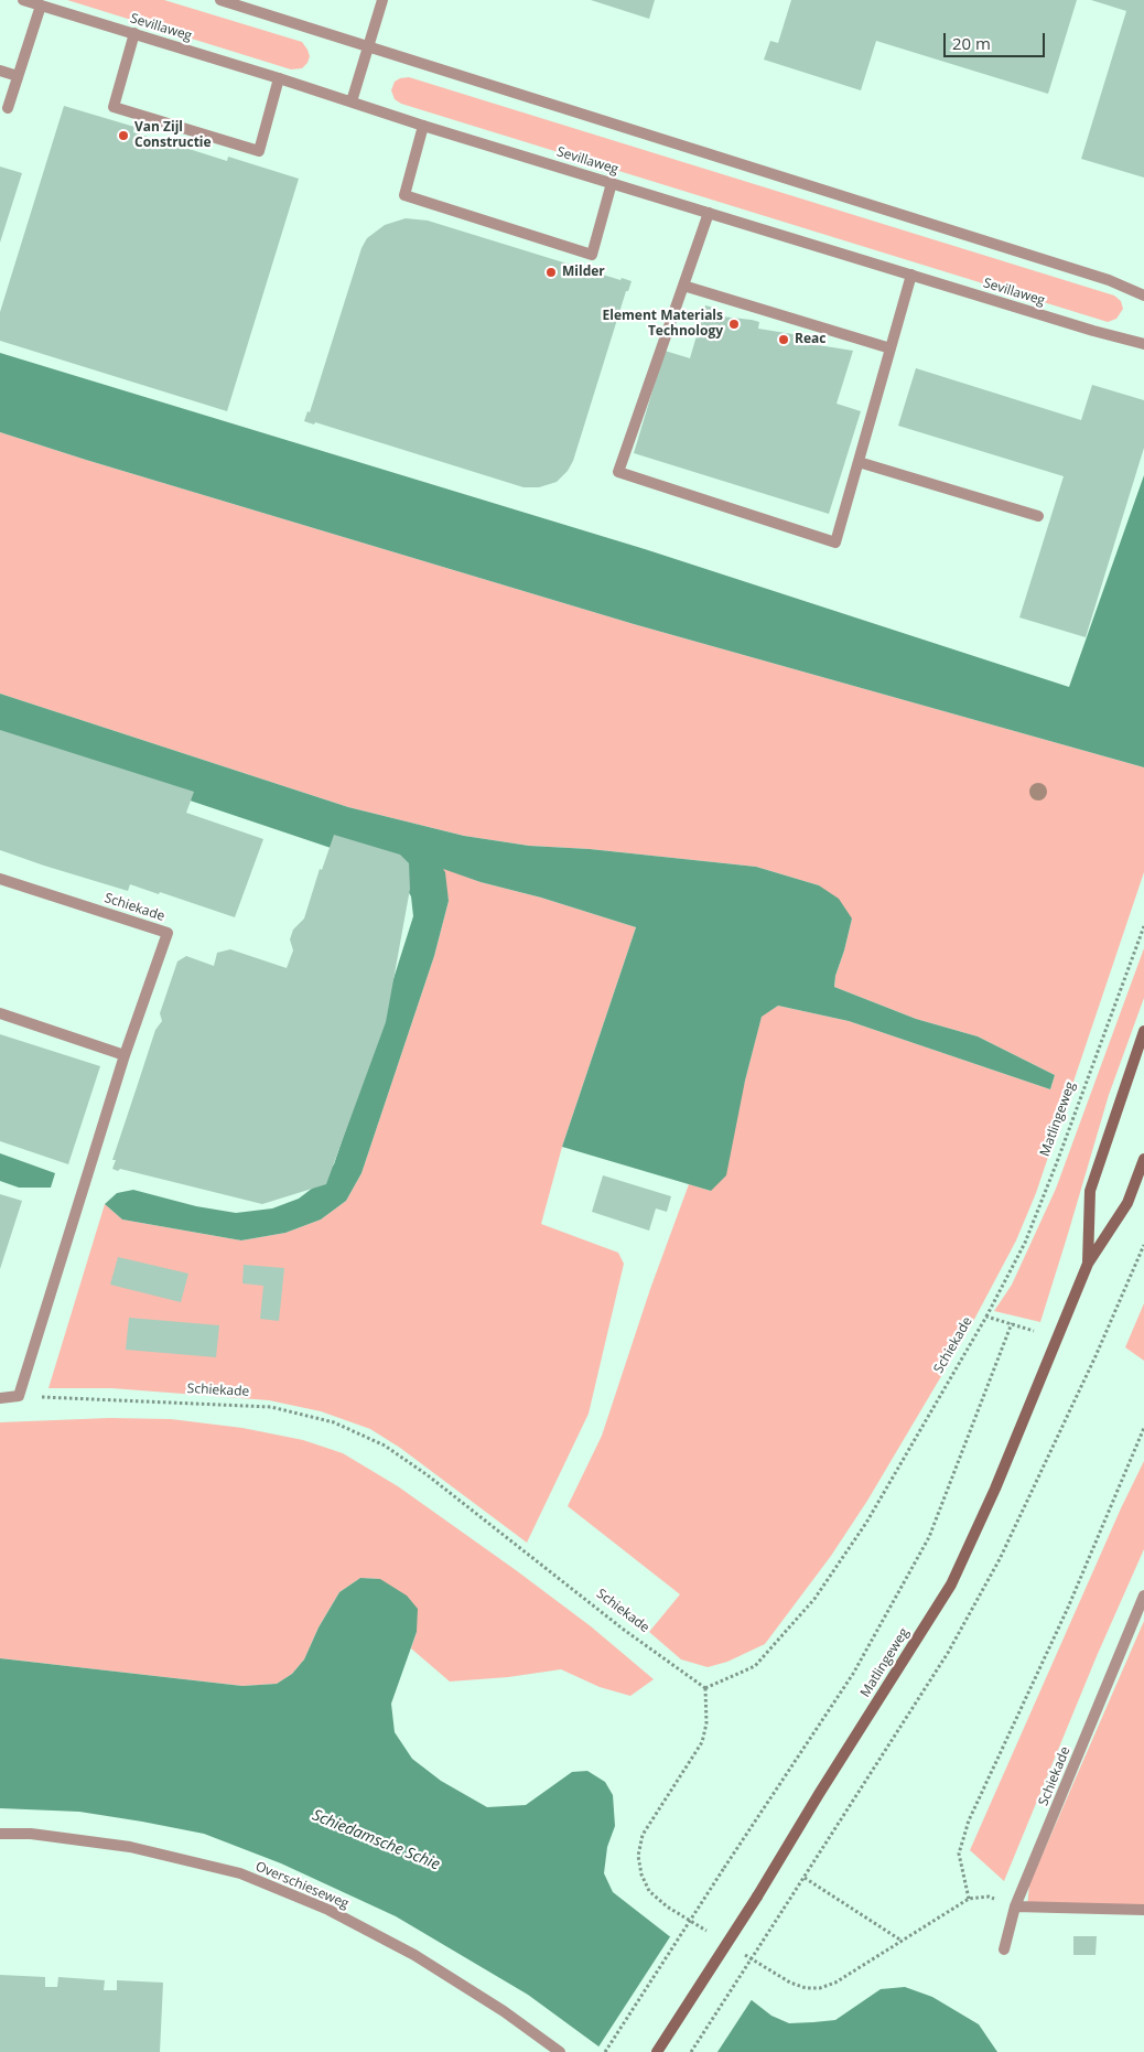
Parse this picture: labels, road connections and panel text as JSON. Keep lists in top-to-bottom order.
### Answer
{
  "streets": {
    "main road": ["Matlingeweg"],
    "street": ["Sevillaweg", "Schiekade", "Overschieseweg"]
  },
  "crossings": [
    ["Schiekade", "Matlingeweg"]
  ],
  "water": ["Schiedamsche Schie"],
  "places": [
    "Van Zijl Constructie",
    "Milder",
    "Element Materials Technology",
    "Reac"
  ],
  "scale_bar": "20 m"
}
